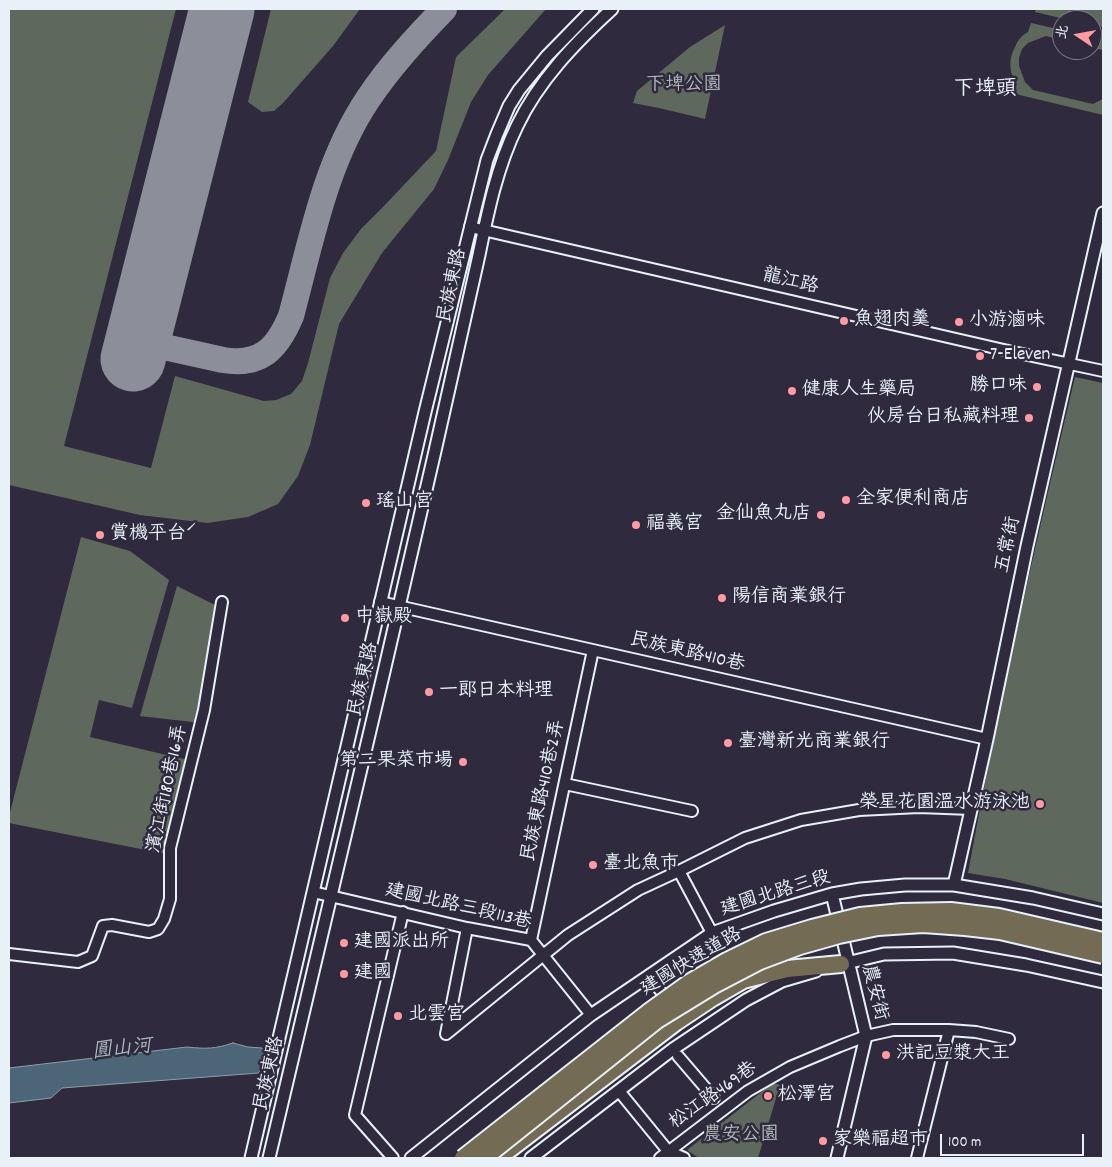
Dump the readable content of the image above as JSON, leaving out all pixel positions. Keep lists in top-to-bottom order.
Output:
{
  "streets": {
    "highway": ["建國快速道路"],
    "street": [
      "龍江路",
      "民族東路",
      "五常街",
      "民族東路410巷",
      "濱江街180巷16弄",
      "民族東路410巷2弄",
      "建國北路三段",
      "建國北路三段113巷",
      "農安街",
      "松江路469巷"
    ]
  },
  "crossings": [
    ["龍江路", "民族東路"],
    ["龍江路", "五常街"],
    ["民族東路", "民族東路410巷"],
    ["民族東路", "建國北路三段113巷"],
    ["五常街", "民族東路410巷"],
    ["五常街", "建國北路三段"],
    ["民族東路410巷", "民族東路410巷2弄"],
    ["民族東路410巷2弄", "建國北路三段113巷"],
    ["建國北路三段", "建國北路三段113巷"],
    ["建國北路三段", "農安街"],
    ["農安街", "松江路469巷"]
  ],
  "districts": ["下埤頭"],
  "water": ["圓山河"],
  "parks": ["下埤公園", "農安公園"],
  "places": [
    "魚翅肉羹",
    "小游滷味",
    "7-Eleven",
    "勝口味",
    "健康人生藥局",
    "伙房台日私藏料理",
    "全家便利商店",
    "瑤山宮",
    "金仙魚丸店",
    "福義宮",
    "賞機平台ˊ",
    "陽信商業銀行",
    "中嶽殿",
    "一郎日本料理",
    "臺灣新光商業銀行",
    "第二果菜市場",
    "榮星花園溫水游泳池",
    "臺北魚市",
    "建國派出所",
    "建國",
    "北雲宮",
    "洪記豆漿大王",
    "松澤宮",
    "家樂福超市"
  ],
  "scale_bar": "100 m",
  "north": "left"
}
